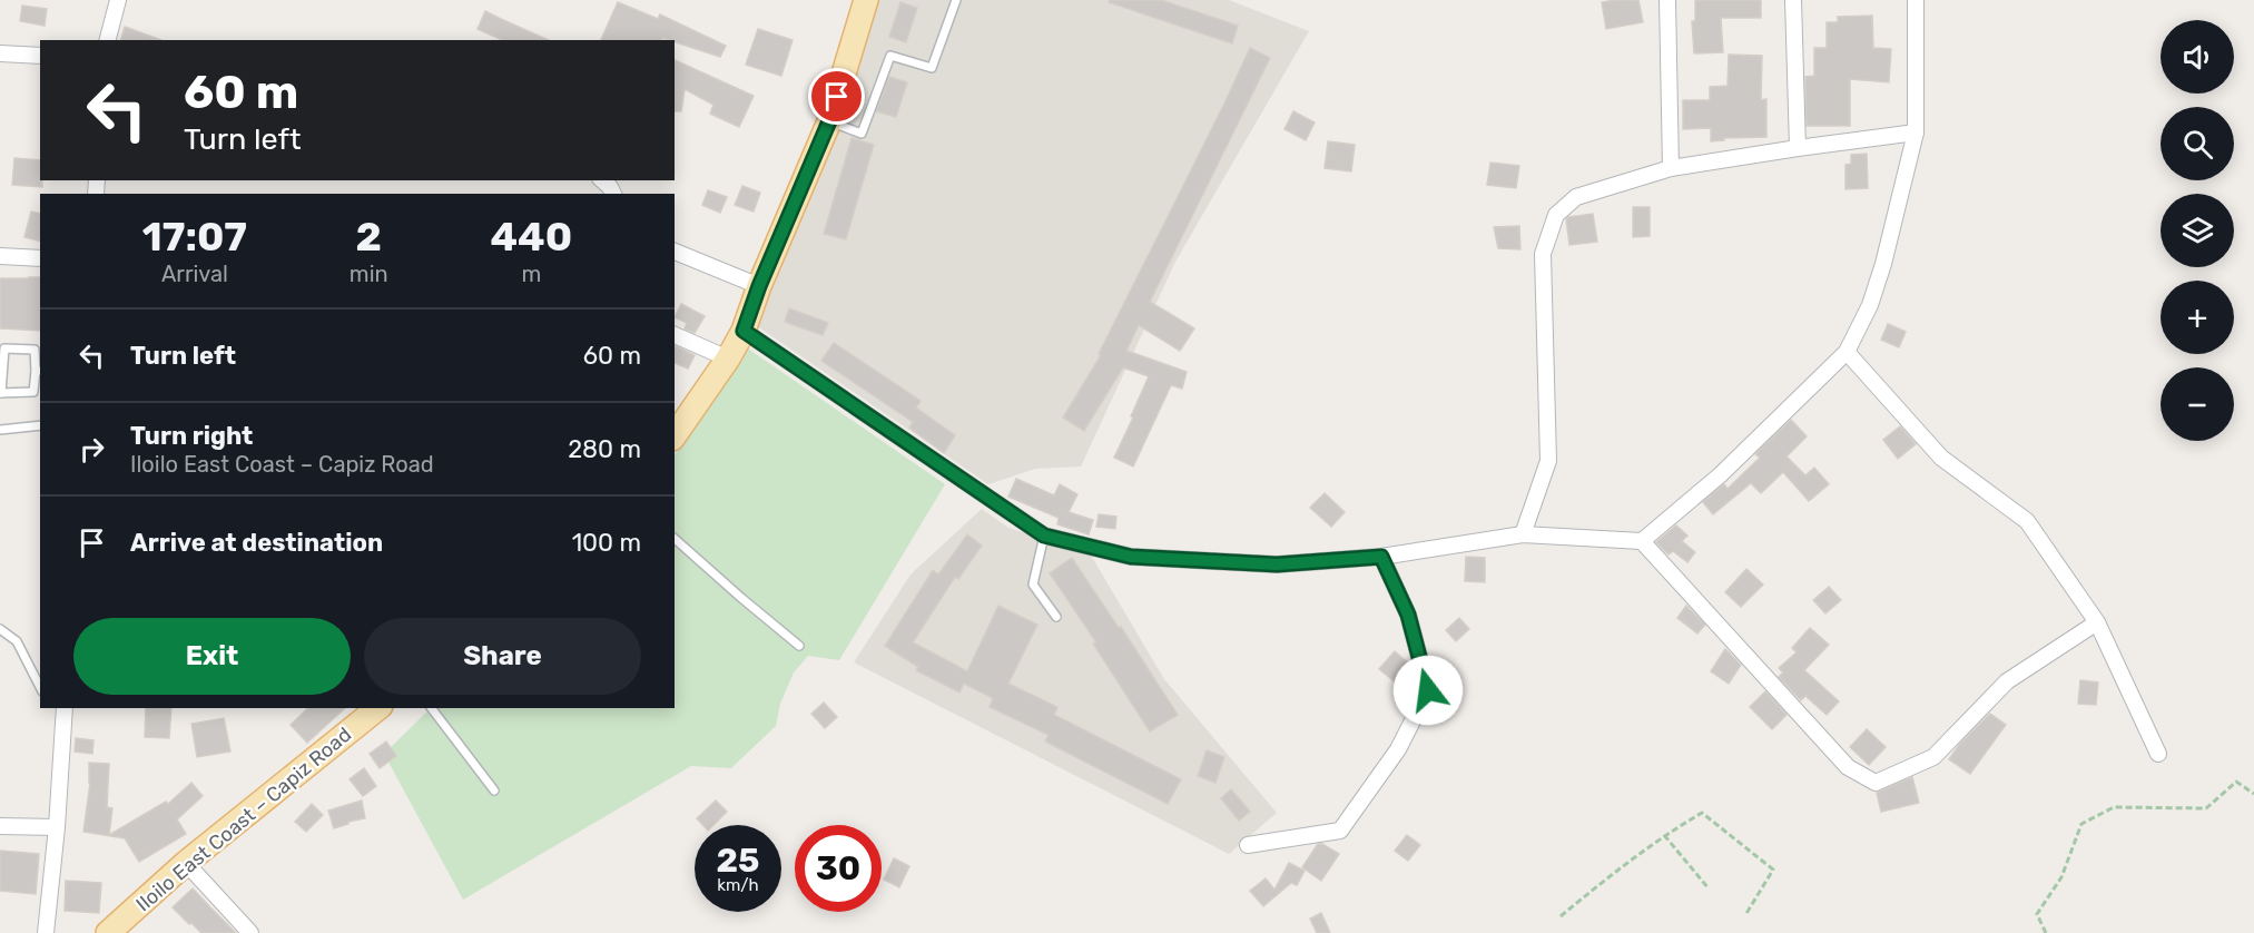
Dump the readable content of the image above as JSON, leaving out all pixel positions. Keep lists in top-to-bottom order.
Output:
{
  "streets": {
    "main road": ["Iloilo East Coast – Capiz Road"]
  },
  "page": {
    "map_buttons": ["+", "−"],
    "turn": ["60 m", "Turn left"],
    "eta": [
      "17:07",
      "Arrival",
      "2",
      "min",
      "440",
      "m"
    ],
    "list": [
      {
        "name": "Turn left",
        "value": "60 m"
      },
      {
        "name": "Turn right",
        "note": "Iloilo East Coast – Capiz Road",
        "value": "280 m"
      },
      {
        "name": "Arrive at destination",
        "value": "100 m"
      }
    ],
    "buttons": ["Exit", "Share"],
    "speed": "25 km/h",
    "limit": "30"
  }
}
